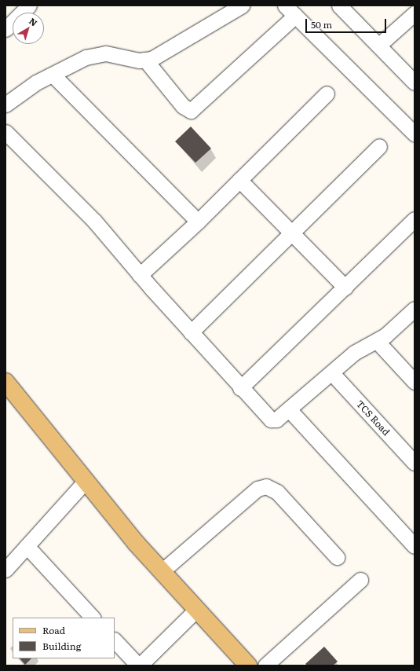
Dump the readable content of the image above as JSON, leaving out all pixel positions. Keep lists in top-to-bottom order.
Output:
{
  "streets": {
    "street": ["TCS Road"]
  },
  "legend": ["Road", "Building"],
  "scale_bar": "50 m",
  "north": "top right"
}
